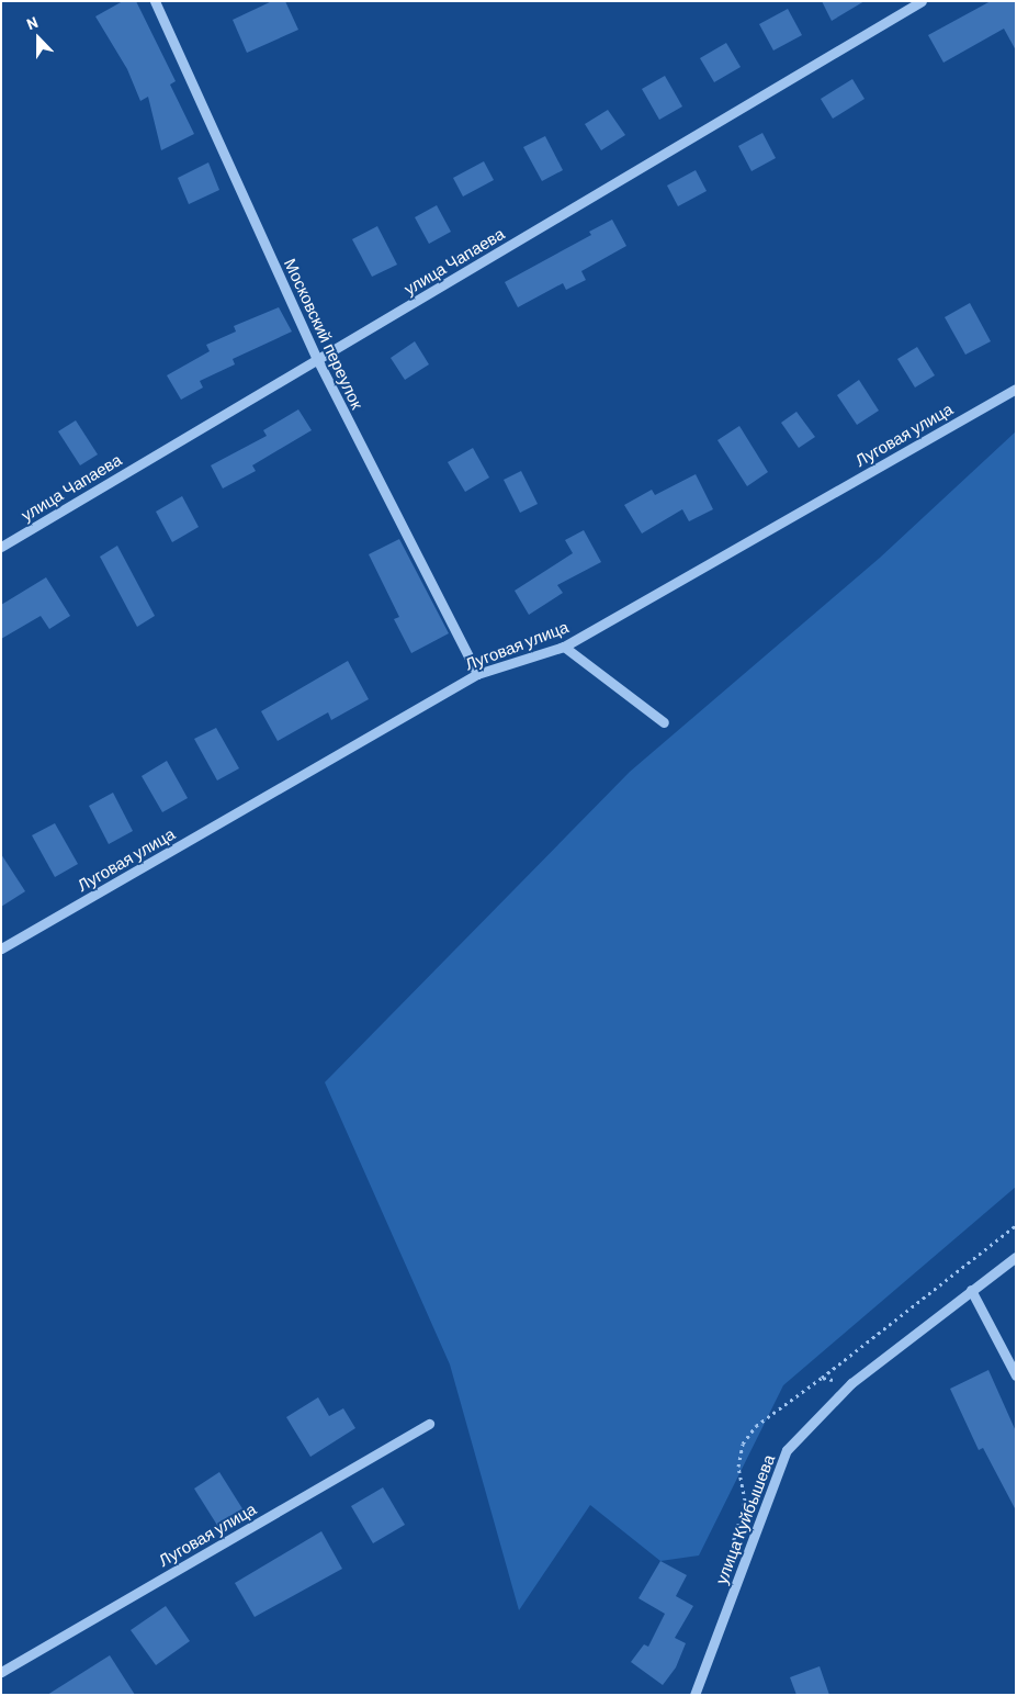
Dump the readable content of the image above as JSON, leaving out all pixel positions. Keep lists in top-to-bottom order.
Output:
{
  "streets": {
    "street": [
      "улица Чапаева",
      "Московский переулок",
      "Луговая улица",
      "улица Куйбышева"
    ]
  },
  "crossings": [
    ["улица Чапаева", "Московский переулок"],
    ["Московский переулок", "Луговая улица"]
  ],
  "north": "top"
}
